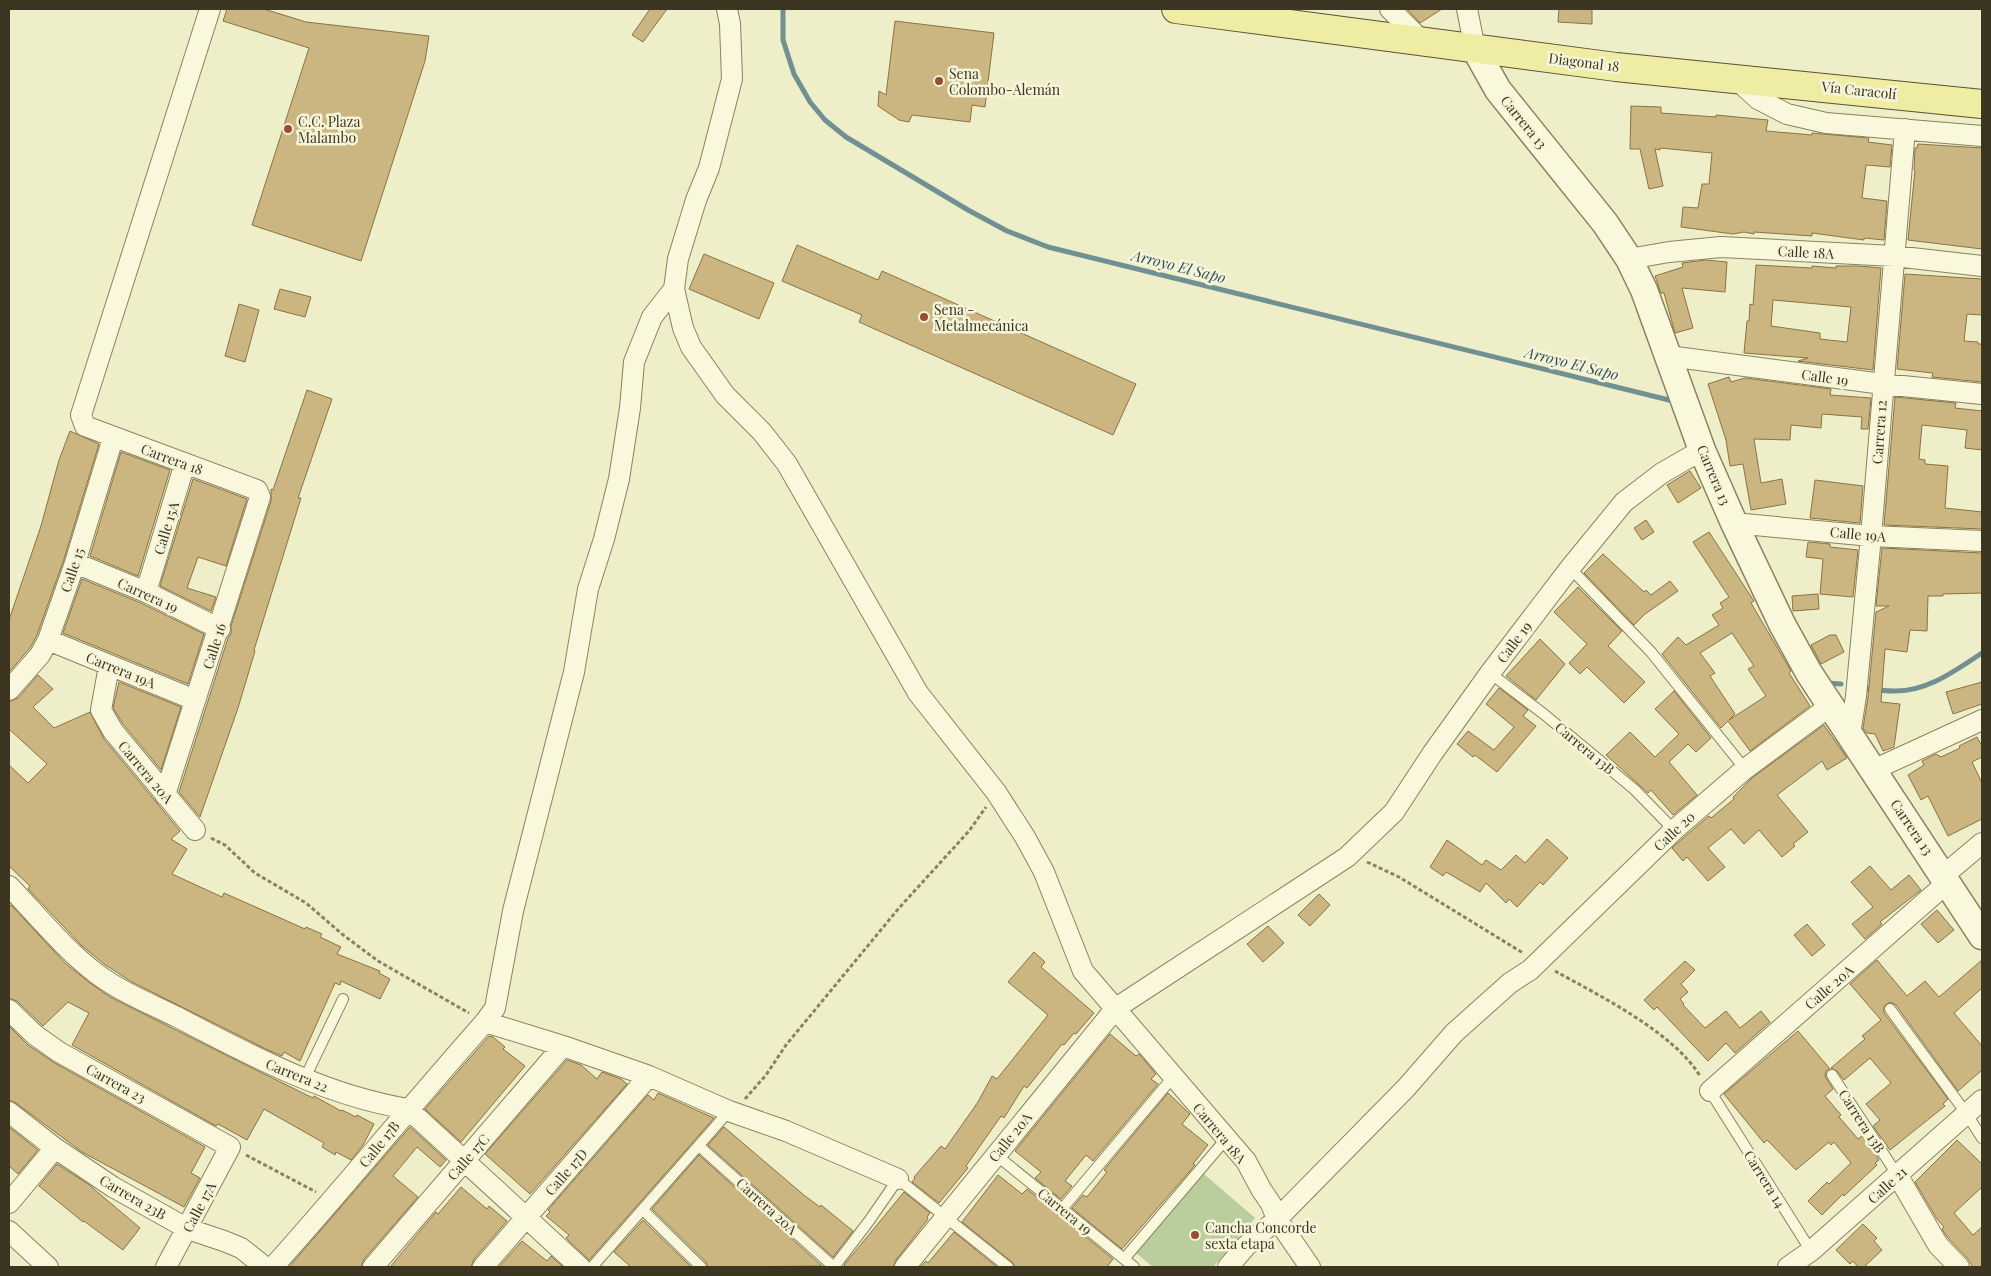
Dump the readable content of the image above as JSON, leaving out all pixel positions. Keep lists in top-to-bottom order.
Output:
{
  "streets": {
    "main road": ["Diagonal 18", "Vía Caracolí"],
    "street": [
      "Carrera 13",
      "Calle 18A",
      "Calle 19",
      "Carrera 12",
      "Carrera 18",
      "Calle 15A",
      "Calle 19A",
      "Calle 15",
      "Carrera 19",
      "Calle 16",
      "Carrera 19A",
      "Carrera 13B",
      "Carrera 20A",
      "Calle 20",
      "Calle 20A",
      "Carrera 22",
      "Carrera 23",
      "Carrera 18A",
      "Calle 17B",
      "Calle 17C",
      "Calle 17D",
      "Calle 21",
      "Carrera 23B",
      "Calle 17A"
    ],
    "lane": ["Carrera 14"]
  },
  "crossings": [
    ["Diagonal 18", "Vía Caracolí"],
    ["Diagonal 18", "Carrera 13"],
    ["Carrera 13", "Calle 18A"],
    ["Carrera 13", "Calle 19"],
    ["Carrera 13", "Carrera 12"],
    ["Carrera 13", "Calle 19A"],
    ["Carrera 13", "Calle 20"],
    ["Carrera 13", "Calle 20A"],
    ["Calle 18A", "Carrera 12"],
    ["Calle 19", "Carrera 12"],
    ["Calle 19", "Carrera 13B"],
    ["Calle 19", "Calle 20A"],
    ["Calle 19", "Carrera 18A"],
    ["Carrera 12", "Calle 19A"],
    ["Carrera 18", "Calle 15A"],
    ["Carrera 18", "Calle 15"],
    ["Carrera 18", "Calle 16"],
    ["Calle 15A", "Carrera 19"],
    ["Calle 15", "Carrera 19"],
    ["Calle 15", "Carrera 19A"],
    ["Carrera 19", "Calle 16"],
    ["Carrera 19", "Calle 20A"],
    ["Calle 16", "Carrera 19A"],
    ["Calle 16", "Carrera 20A"],
    ["Carrera 19A", "Carrera 20A"],
    ["Carrera 13B", "Calle 20"],
    ["Carrera 13B", "Calle 21"],
    ["Calle 20", "Carrera 18A"],
    ["Calle 20A", "Carrera 18A"],
    ["Calle 20A", "Carrera 14"],
    ["Carrera 22", "Calle 17B"],
    ["Carrera 23", "Calle 17A"],
    ["Carrera 18A", "Calle 17B"],
    ["Carrera 14", "Calle 21"],
    ["Carrera 23B", "Calle 17A"]
  ],
  "water": ["Arroyo El Sapo"],
  "places": [
    "Sena Colombo-Alemán",
    "C.C. Plaza Malambo",
    "Sena - Metalmecánica",
    "Cancha Concorde sexta etapa"
  ]
}
